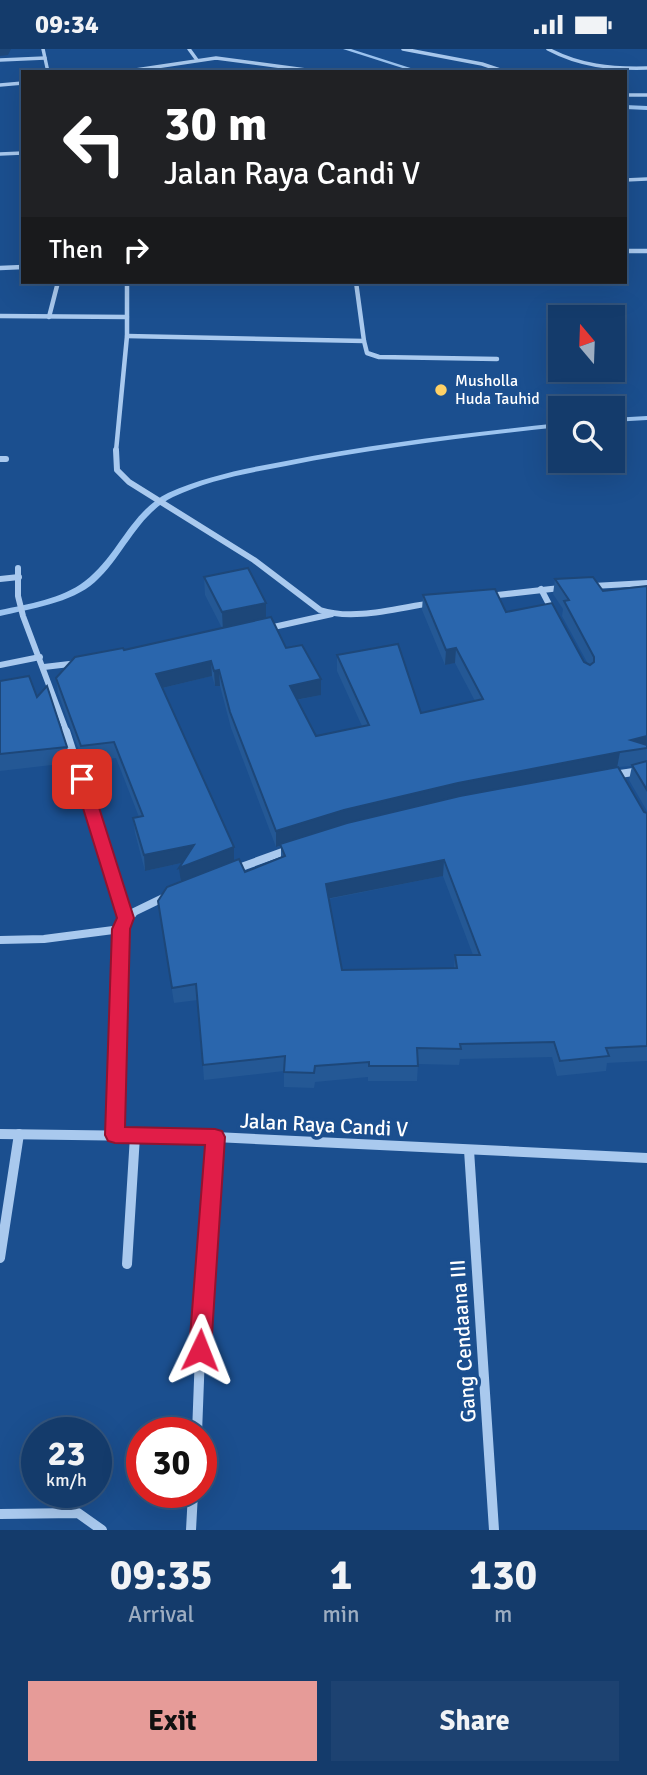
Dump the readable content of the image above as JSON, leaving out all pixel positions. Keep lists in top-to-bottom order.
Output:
{
  "streets": {
    "street": ["Jalan Raya Candi V", "Gang Cendaana III"]
  },
  "crossings": [
    ["Jalan Raya Candi V", "Gang Cendaana III"]
  ],
  "places": ["Musholla Huda Tauhid"],
  "north": "top",
  "page": {
    "status": "09:34",
    "turn": ["30 m", "Jalan Raya Candi V"],
    "then": "Then",
    "speed": "23 km/h",
    "limit": "30",
    "eta": [
      "09:35",
      "Arrival",
      "1",
      "min",
      "130",
      "m"
    ],
    "buttons": ["Exit", "Share"]
  }
}
